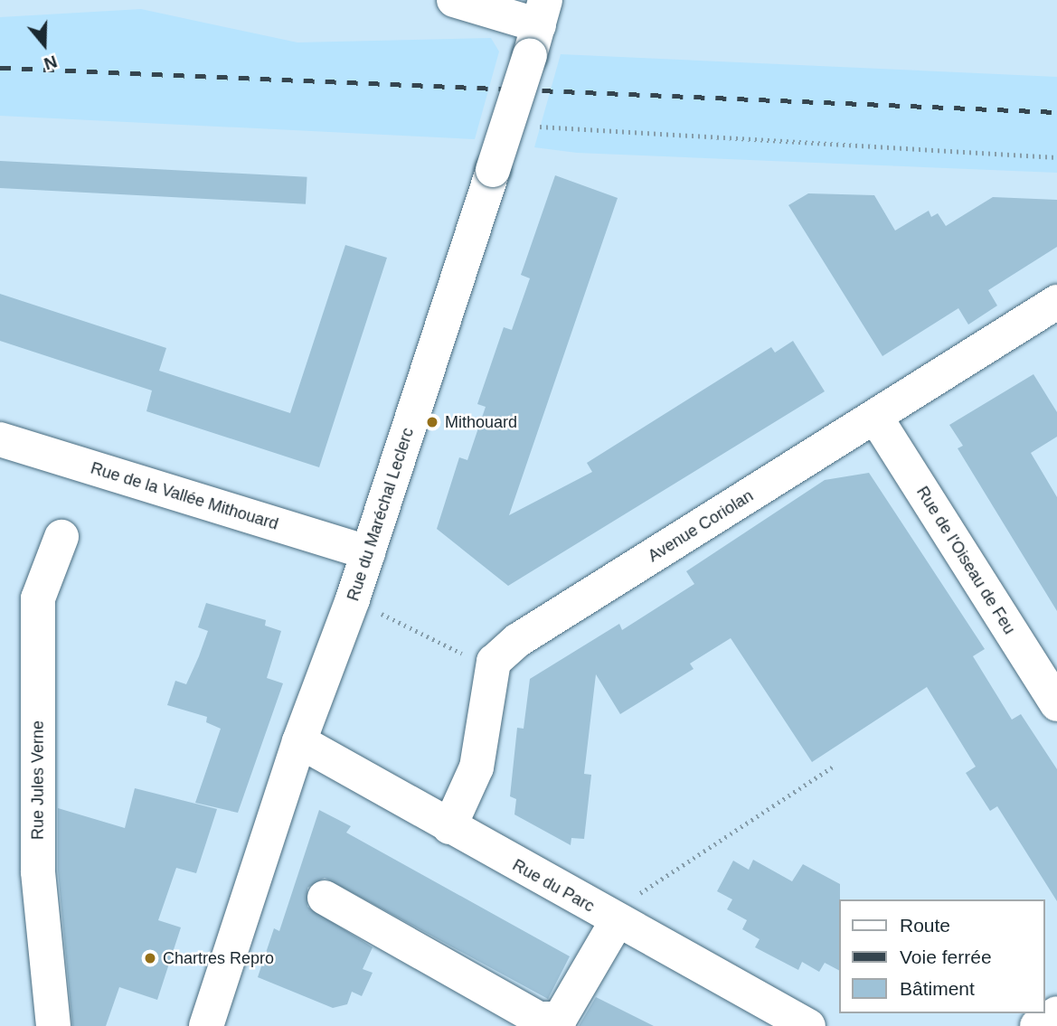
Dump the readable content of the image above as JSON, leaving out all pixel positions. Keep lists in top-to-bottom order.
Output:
{
  "streets": {
    "street": [
      "Rue de la Vallée Mithouard",
      "Rue du Maréchal Leclerc",
      "Avenue Coriolan",
      "Rue de l'Oiseau de Feu",
      "Rue Jules Verne",
      "Rue du Parc"
    ]
  },
  "crossings": [
    ["Rue de la Vallée Mithouard", "Rue du Maréchal Leclerc"],
    ["Rue du Maréchal Leclerc", "Rue du Parc"],
    ["Avenue Coriolan", "Rue de l'Oiseau de Feu"]
  ],
  "places": ["Mithouard", "Chartres Repro"],
  "legend": ["Route", "Voie ferrée", "Bâtiment"],
  "north": "bottom"
}
